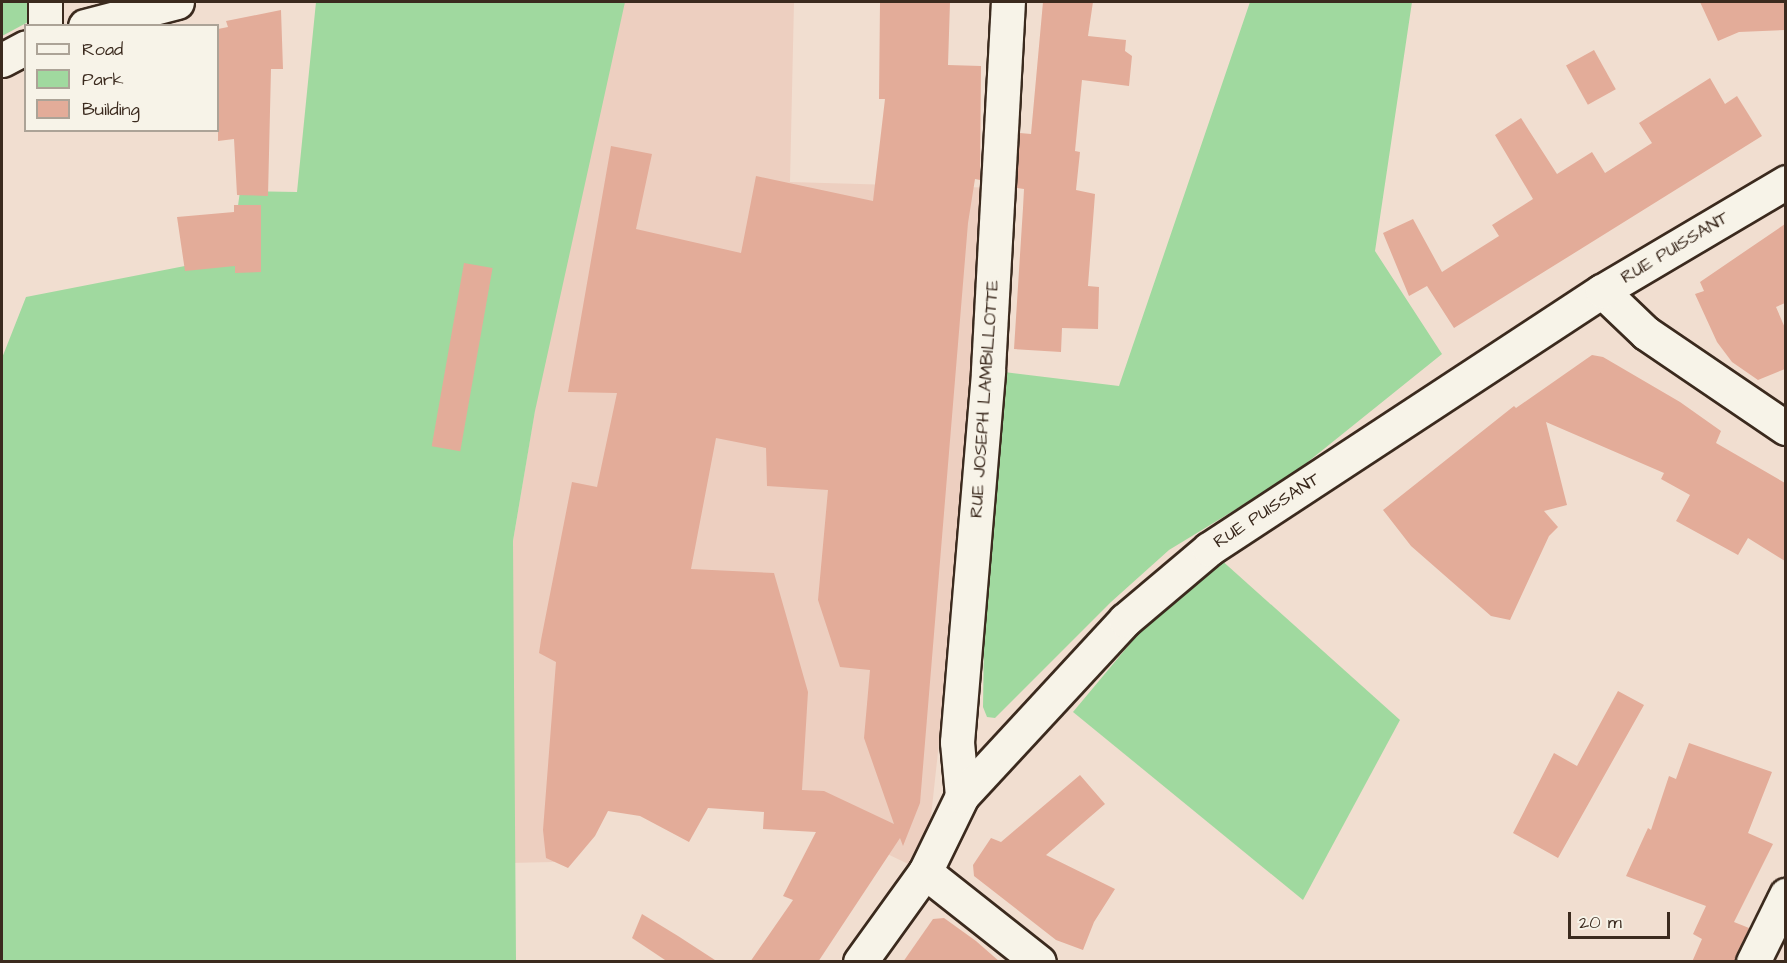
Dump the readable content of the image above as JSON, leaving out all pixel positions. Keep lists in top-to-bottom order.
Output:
{
  "streets": {
    "street": ["RUE PUISSANT", "RUE JOSEPH LAMBILLOTTE"]
  },
  "crossings": [
    ["RUE PUISSANT", "RUE JOSEPH LAMBILLOTTE"]
  ],
  "legend": ["Road", "Park", "Building"],
  "scale_bar": "20 m"
}
